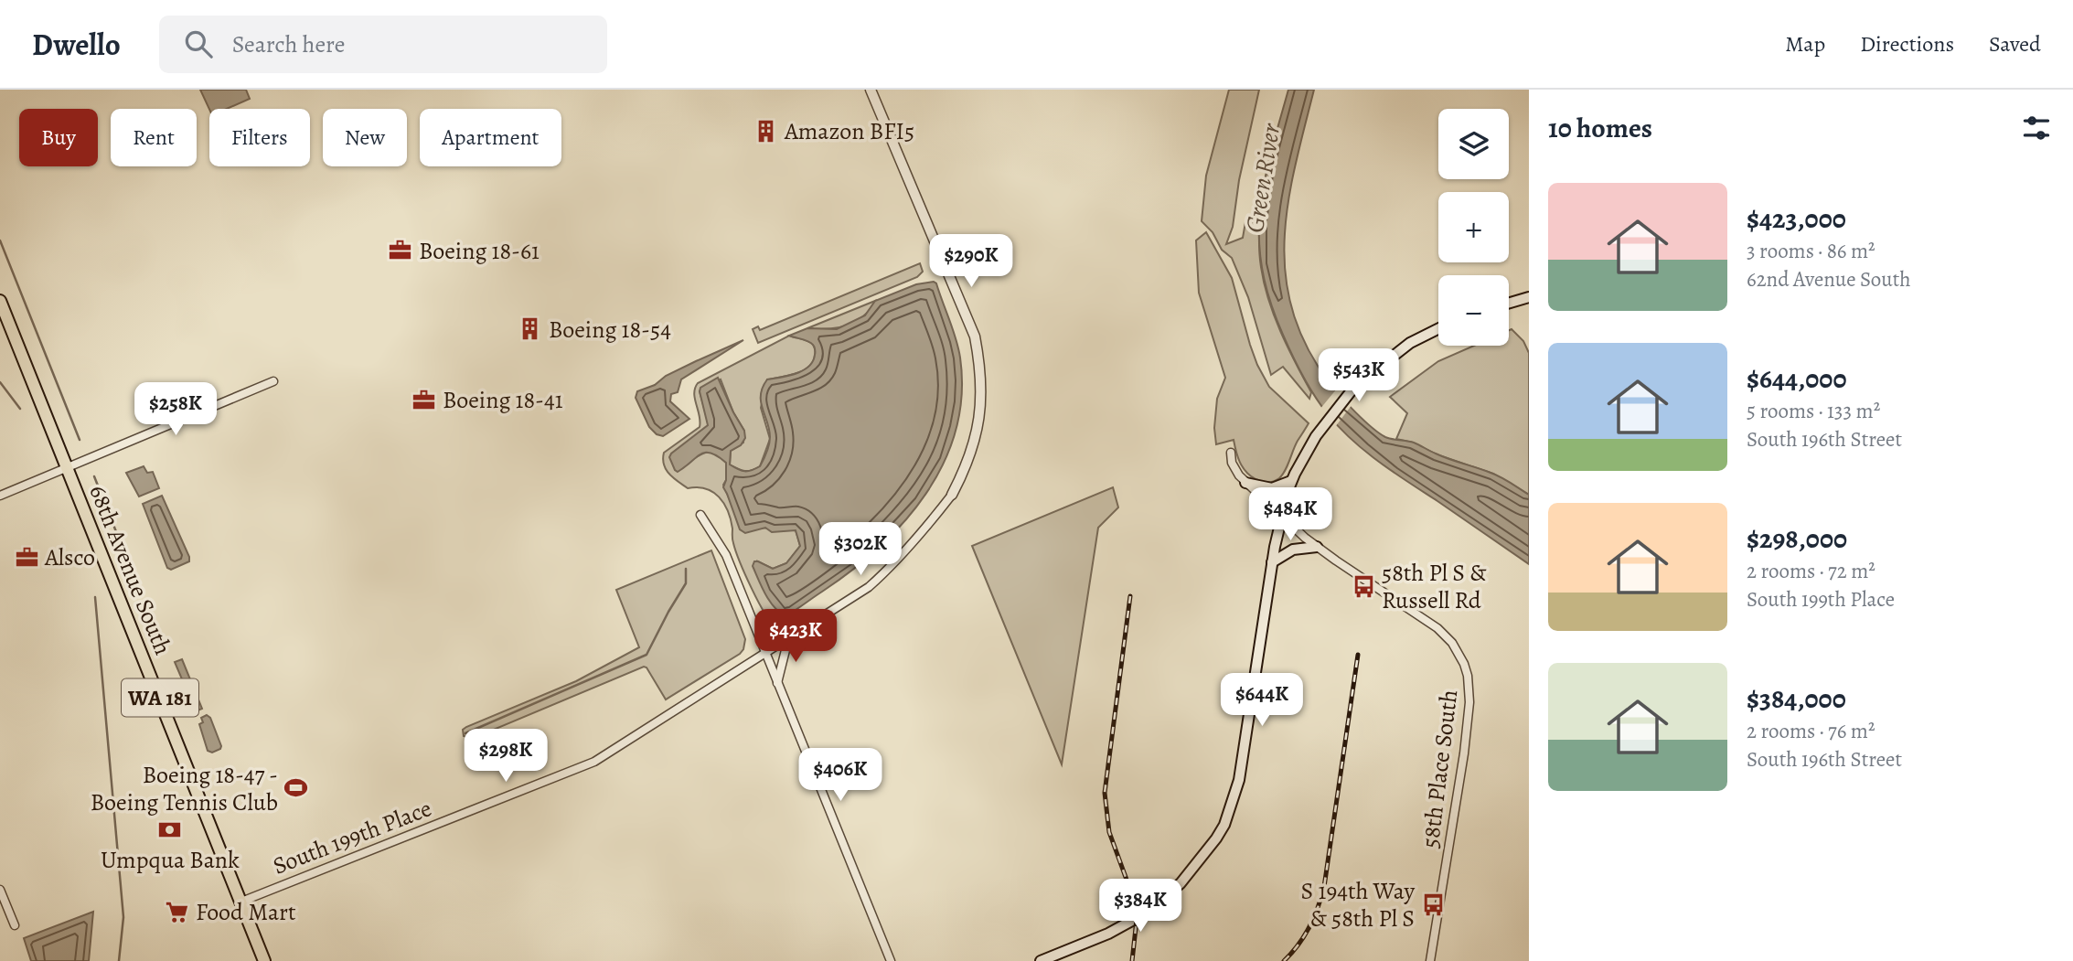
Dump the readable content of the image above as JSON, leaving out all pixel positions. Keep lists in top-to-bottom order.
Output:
{
  "streets": {
    "main road": ["68th Avenue South", "WA 181"],
    "street": ["58th Place South", "South 199th Place"]
  },
  "crossings": [
    ["68th Avenue South", "South 199th Place"]
  ],
  "water": ["Green River"],
  "places": {
    "building": ["Amazon BFI5", "Boeing 18-54"],
    "office": ["Boeing 18-61", "Boeing 18-41", "Alsco"],
    "bus stop": ["58th Pl S & Russell Rd", "S 194th Way & 58th Pl S"],
    "sports": ["Boeing 18-47 - Boeing Tennis Club"],
    "bank": ["Umpqua Bank"],
    "supermarket": ["Food Mart"]
  },
  "page": {
    "header": "Dwello",
    "search": "Search here",
    "nav": ["Map", "Directions", "Saved"],
    "heading": "10 homes",
    "map_buttons": ["+", "−"],
    "chip": [
      "Buy",
      "Rent",
      "Filters",
      "New",
      "Apartment"
    ],
    "list": [
      {
        "name": "$423,000",
        "note": "3 rooms · 86 m² · 62nd Avenue South"
      },
      {
        "name": "$644,000",
        "note": "5 rooms · 133 m² · South 196th Street"
      },
      {
        "name": "$298,000",
        "note": "2 rooms · 72 m² · South 199th Place"
      },
      {
        "name": "$384,000",
        "note": "2 rooms · 76 m² · South 196th Street"
      }
    ],
    "price": [
      "$290K",
      "$543K",
      "$258K",
      "$484K",
      "$302K",
      "$423K",
      "$644K",
      "$298K",
      "$406K",
      "$384K"
    ]
  }
}
